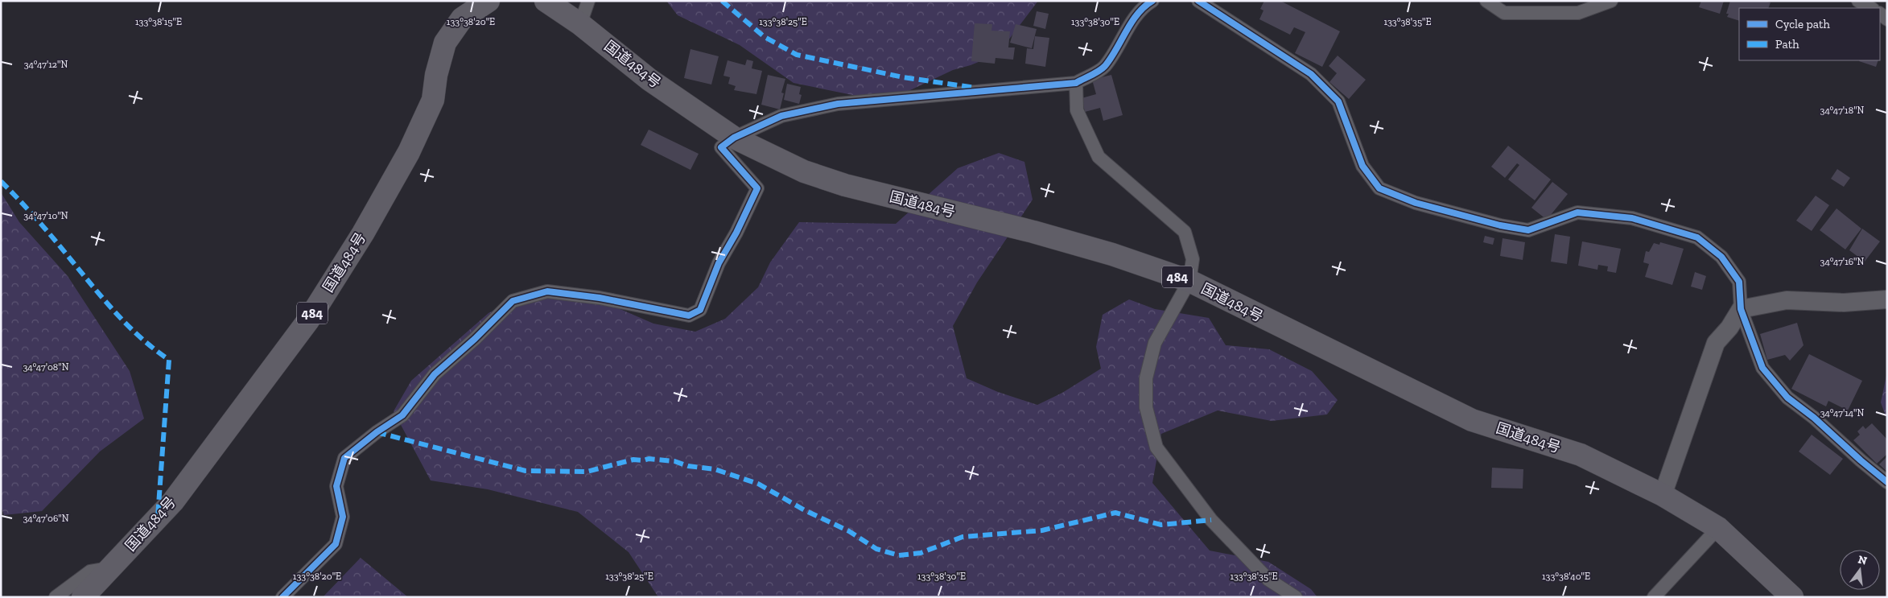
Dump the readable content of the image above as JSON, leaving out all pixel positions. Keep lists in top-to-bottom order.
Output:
{
  "streets": {
    "highway": ["国道484号", "484"]
  },
  "legend": ["Cycle path", "Path"],
  "north": "top",
  "coordinates": [
    "133°38'15\"E",
    "133°38'20\"E",
    "133°38'25\"E",
    "133°38'30\"E",
    "133°38'35\"E",
    "34°47'12\"N",
    "34°47'18\"N",
    "34°47'10\"N",
    "34°47'16\"N",
    "34°47'08\"N",
    "34°47'14\"N",
    "34°47'06\"N",
    "133°38'40\"E"
  ]
}
